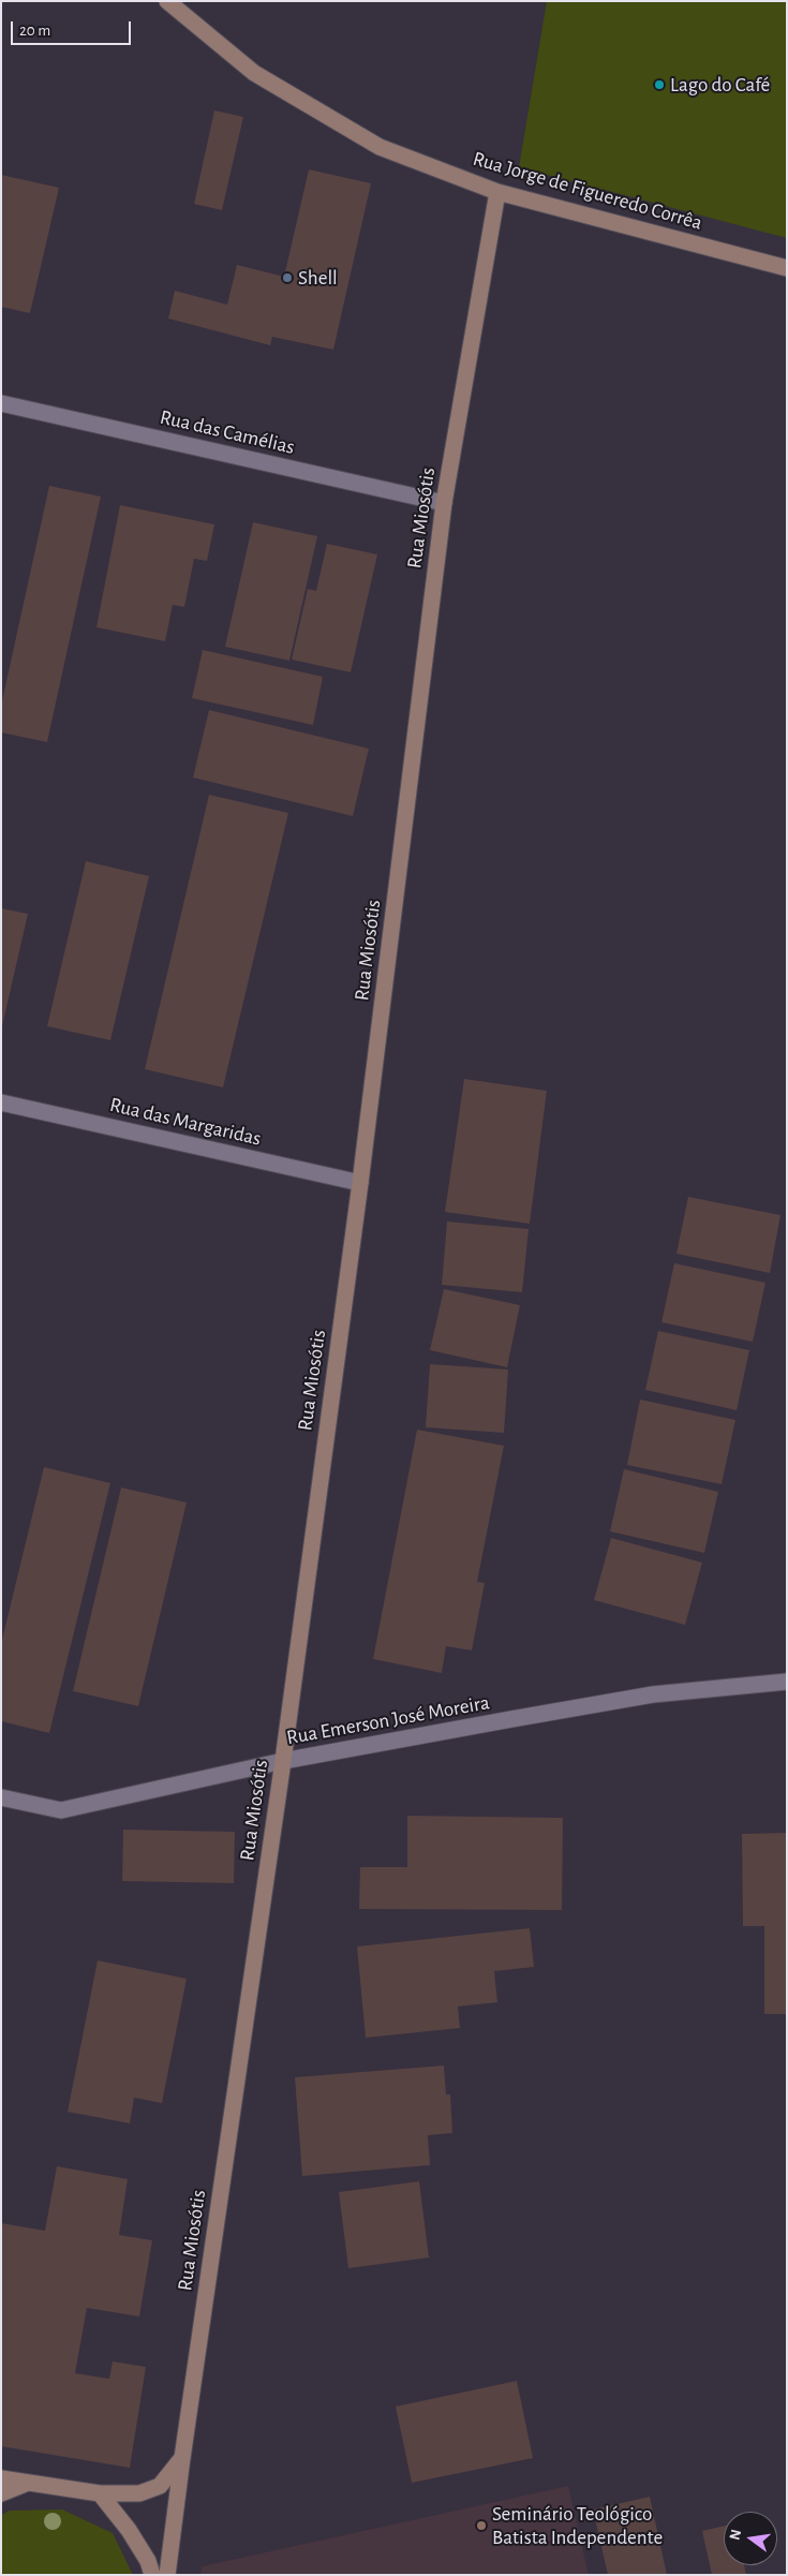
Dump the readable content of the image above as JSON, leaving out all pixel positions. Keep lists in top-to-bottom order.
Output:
{
  "streets": {
    "street": [
      "Rua Jorge de Figueredo Corrêa",
      "Rua das Camélias",
      "Rua Miosótis",
      "Rua das Margaridas",
      "Rua Emerson José Moreira"
    ]
  },
  "crossings": [
    ["Rua Jorge de Figueredo Corrêa", "Rua Miosótis"],
    ["Rua das Camélias", "Rua Miosótis"],
    ["Rua Miosótis", "Rua das Margaridas"],
    ["Rua Miosótis", "Rua Emerson José Moreira"]
  ],
  "places": ["Lago do Café", "Shell", "Seminário Teológico Batista Independente"],
  "scale_bar": "20 m",
  "north": "left"
}
